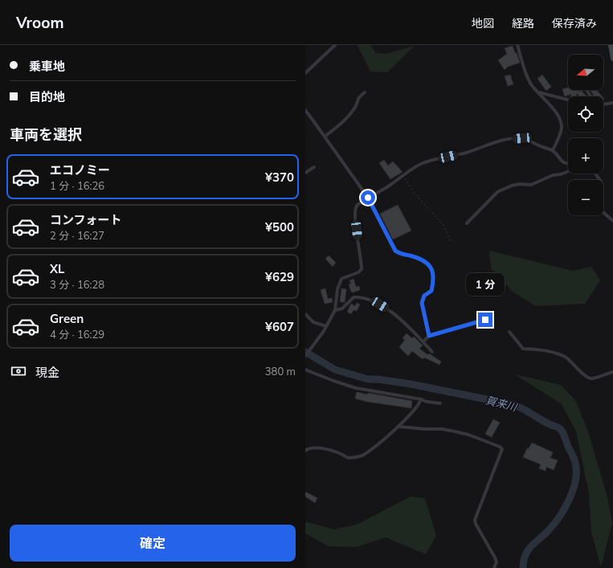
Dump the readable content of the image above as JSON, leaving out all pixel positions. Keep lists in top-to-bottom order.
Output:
{
  "water": ["賀来川"],
  "north": "left",
  "page": {
    "header": "Vroom",
    "nav": ["地図", "経路", "保存済み"],
    "banner": ["乗車地", "目的地"],
    "map_buttons": ["+", "−"],
    "heading": "車両を選択",
    "list": [
      {
        "name": "エコノミー",
        "note": "1 分 · 16:26",
        "value": "¥370"
      },
      {
        "name": "コンフォート",
        "note": "2 分 · 16:27",
        "value": "¥500"
      },
      {
        "name": "XL",
        "note": "3 分 · 16:28",
        "value": "¥629"
      },
      {
        "name": "Green",
        "note": "4 分 · 16:29",
        "value": "¥607"
      }
    ],
    "bubble": "1 分",
    "pay": ["現金", "380 m"],
    "buttons": "確定"
  }
}
